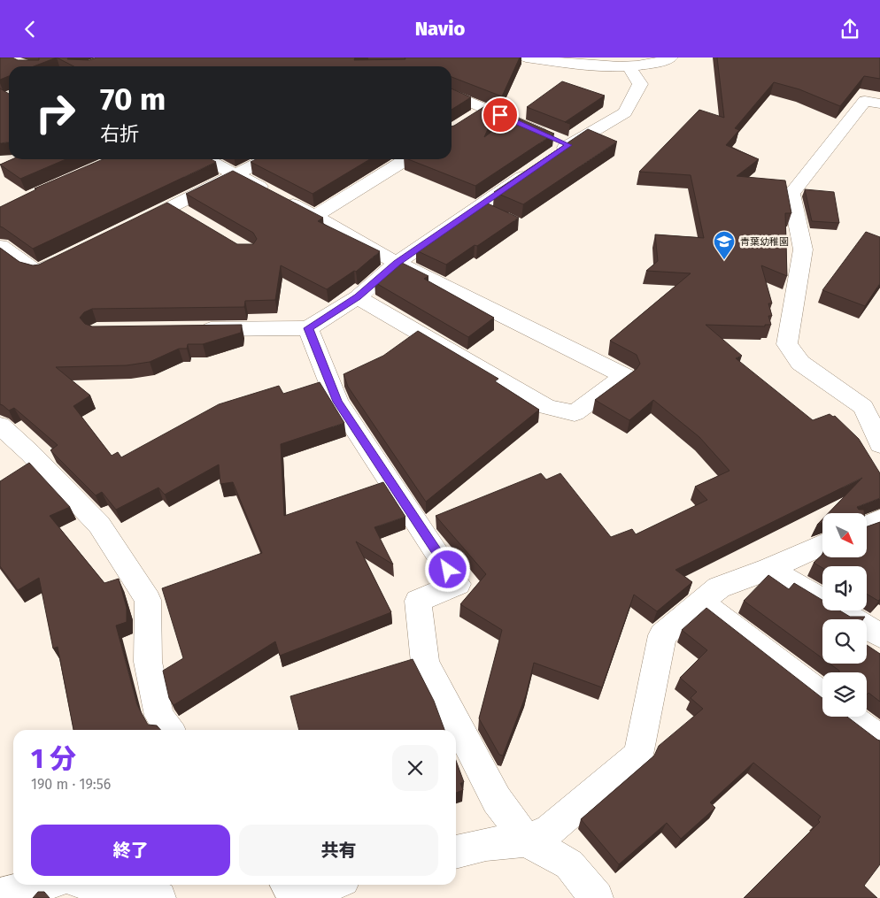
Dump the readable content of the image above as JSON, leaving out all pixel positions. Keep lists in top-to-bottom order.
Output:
{
  "places": {
    "school or university": ["青葉幼稚園"]
  },
  "north": "bottom right",
  "page": {
    "header": "Navio",
    "turn": ["70 m", "右折"],
    "heading": ["1 分", "190 m · 19:56"],
    "buttons": ["終了", "共有"]
  }
}
